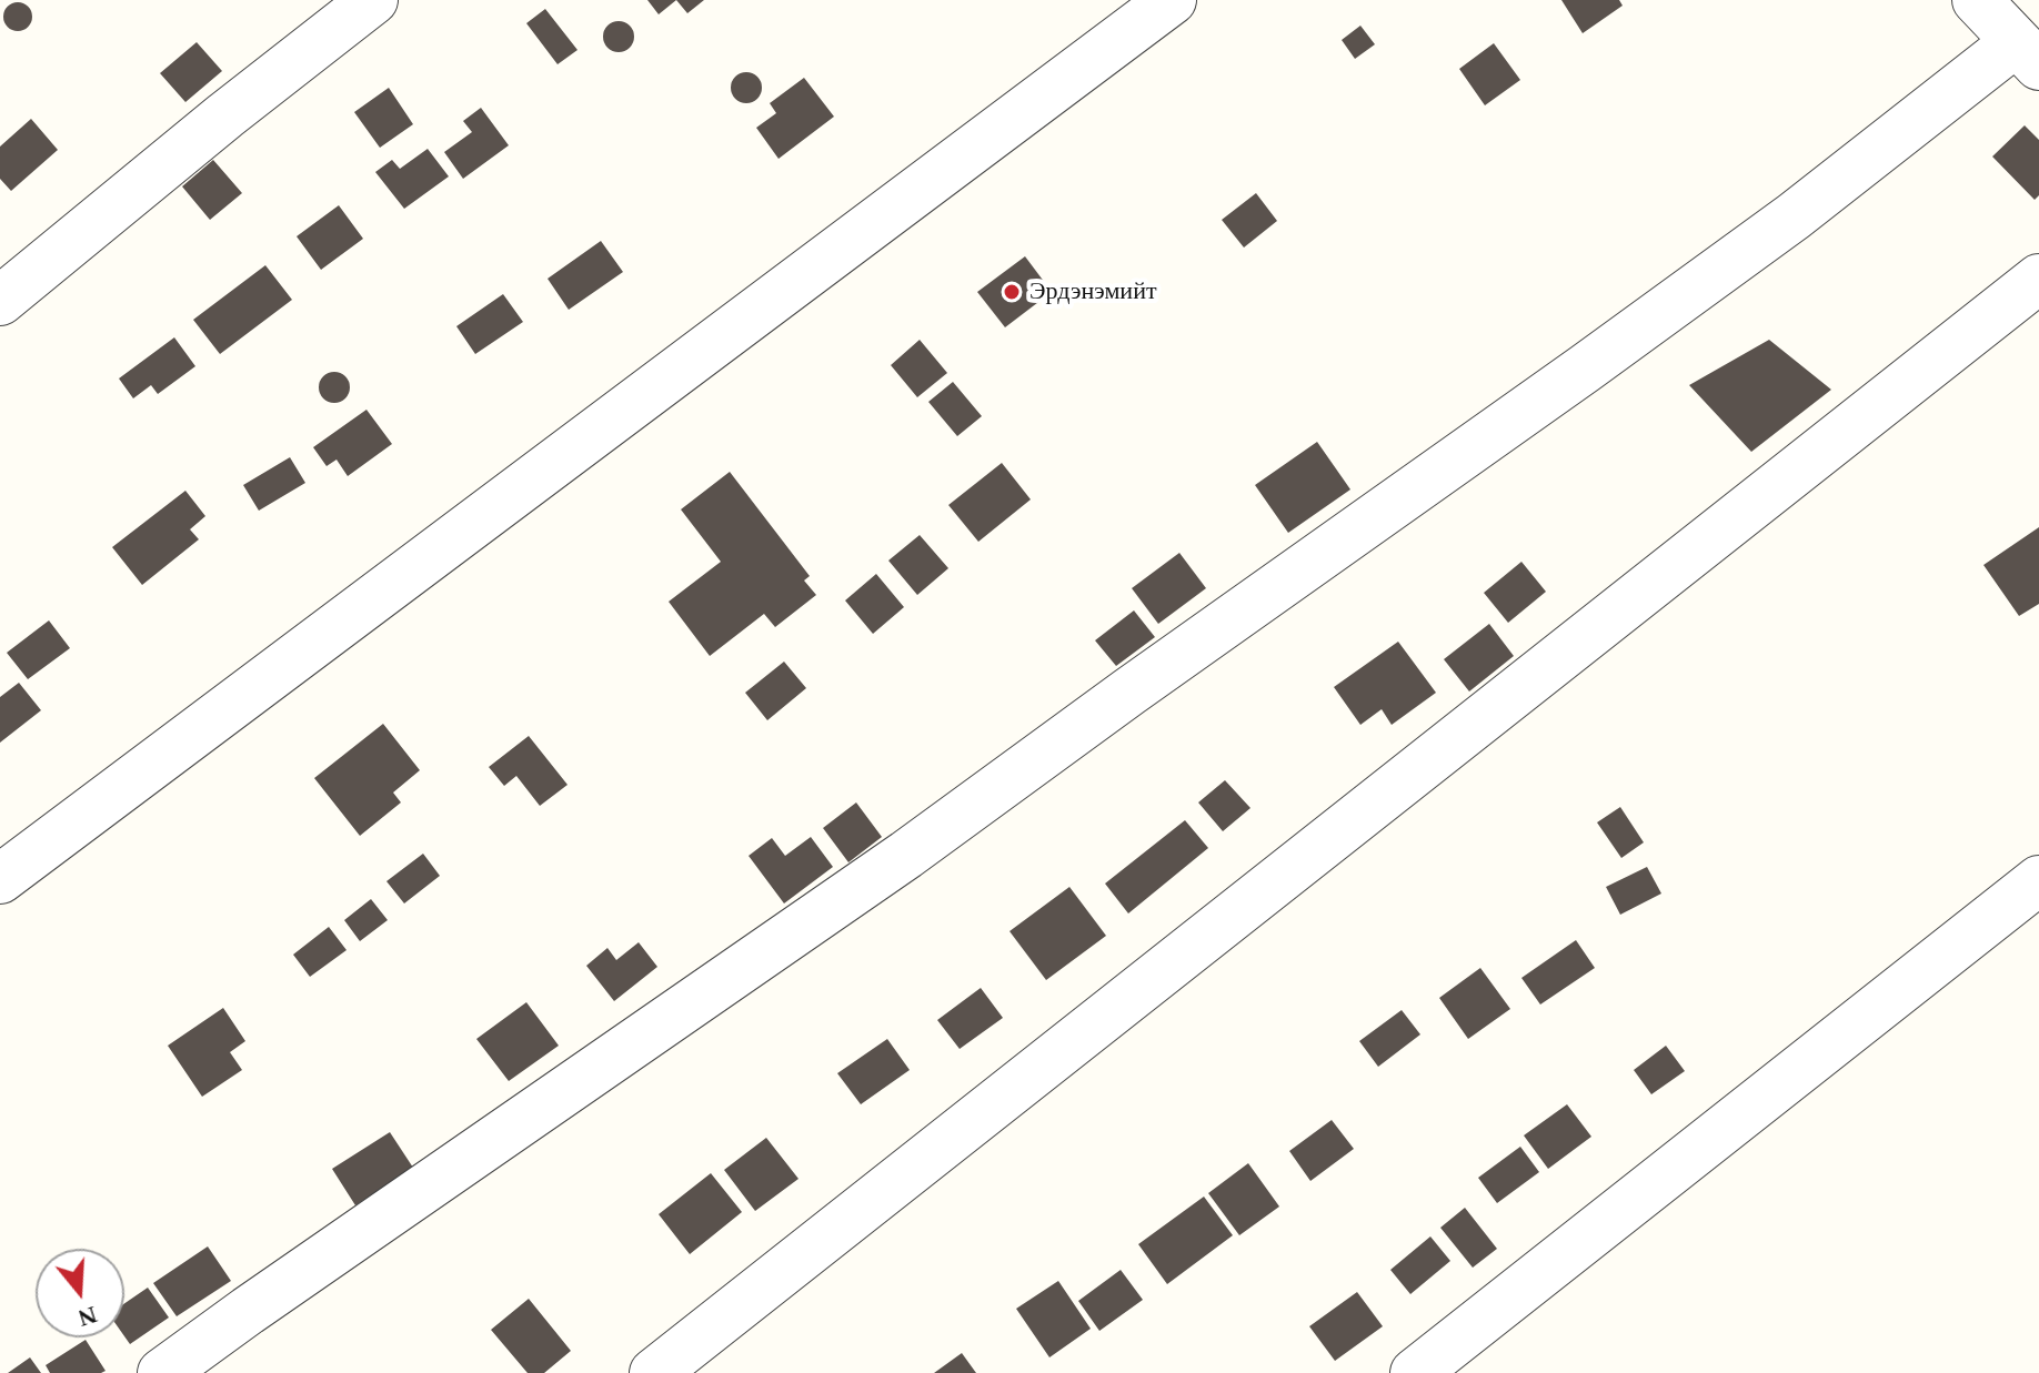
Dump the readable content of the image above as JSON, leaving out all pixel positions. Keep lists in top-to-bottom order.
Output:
{
  "places": ["Эрдэнэмийт"],
  "north": "bottom"
}
